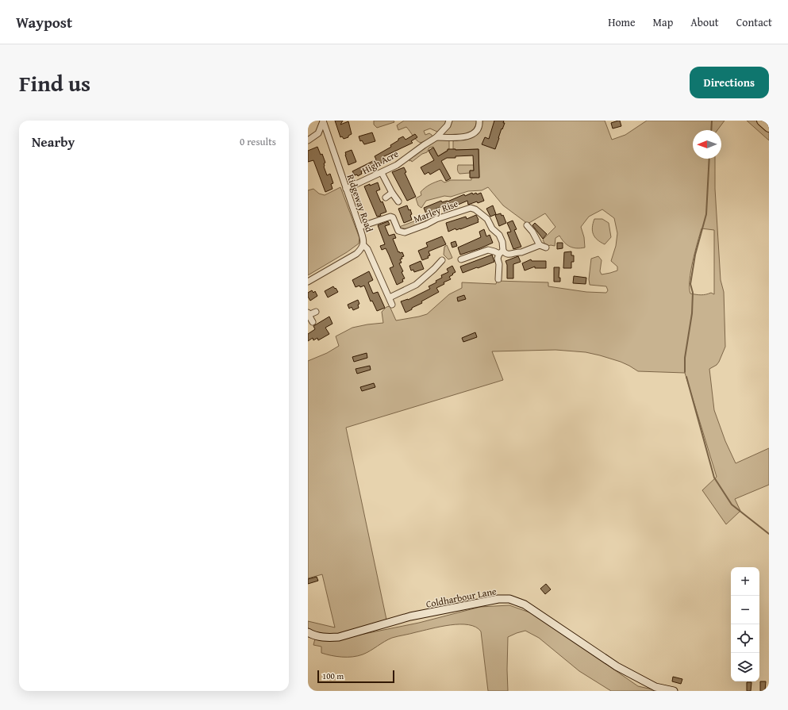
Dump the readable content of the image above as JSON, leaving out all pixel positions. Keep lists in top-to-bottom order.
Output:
{
  "streets": {
    "street": [
      "High Acre",
      "Ridgeway Road",
      "Marley Rise",
      "Coldharbour Lane"
    ]
  },
  "crossings": [
    ["High Acre", "Ridgeway Road"],
    ["Ridgeway Road", "Marley Rise"]
  ],
  "scale_bar": "100 m",
  "north": "left",
  "page": {
    "header": "Waypost",
    "nav": [
      "Home",
      "Map",
      "About",
      "Contact"
    ],
    "title": "Find us",
    "buttons": "Directions",
    "heading": ["Nearby", "0 results"],
    "map_buttons": ["+", "−"],
    "scale": "100 m"
  }
}
